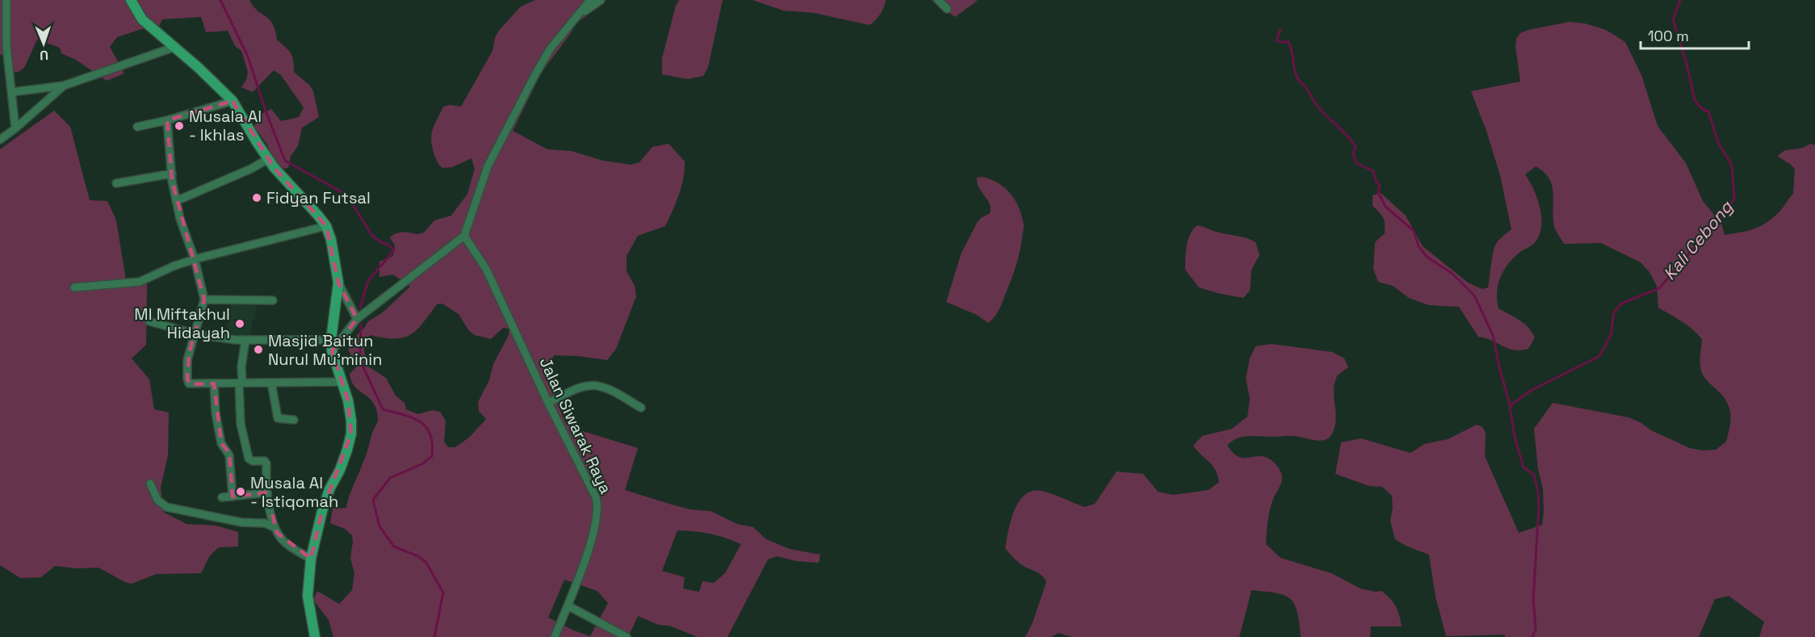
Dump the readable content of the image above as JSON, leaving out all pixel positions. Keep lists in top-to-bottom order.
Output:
{
  "streets": {
    "street": ["Jalan Siwarak Raya"]
  },
  "water": ["Kali Cebong"],
  "places": [
    "Musala Al - Ikhlas",
    "Fidyan Futsal",
    "MI Miftakhul Hidayah",
    "Masjid Baitun Nurul Mu'minin",
    "Musala Al - Istiqomah"
  ],
  "scale_bar": "100 m",
  "north": "bottom"
}
